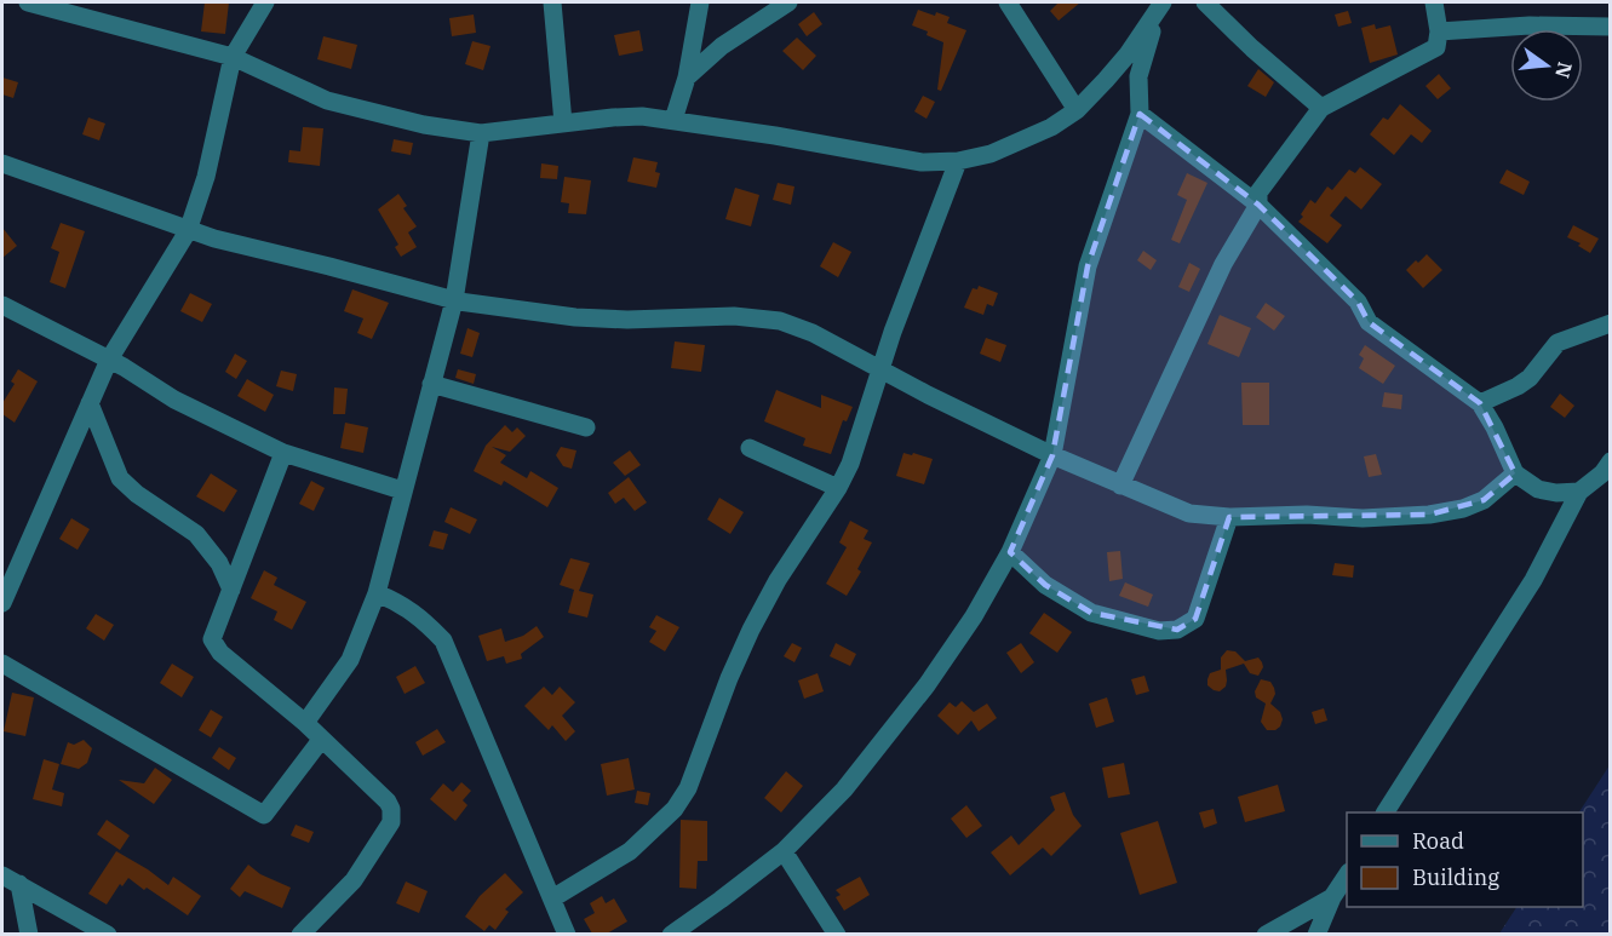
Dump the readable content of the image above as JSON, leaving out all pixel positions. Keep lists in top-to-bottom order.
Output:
{
  "legend": ["Road", "Building"],
  "north": "right"
}
